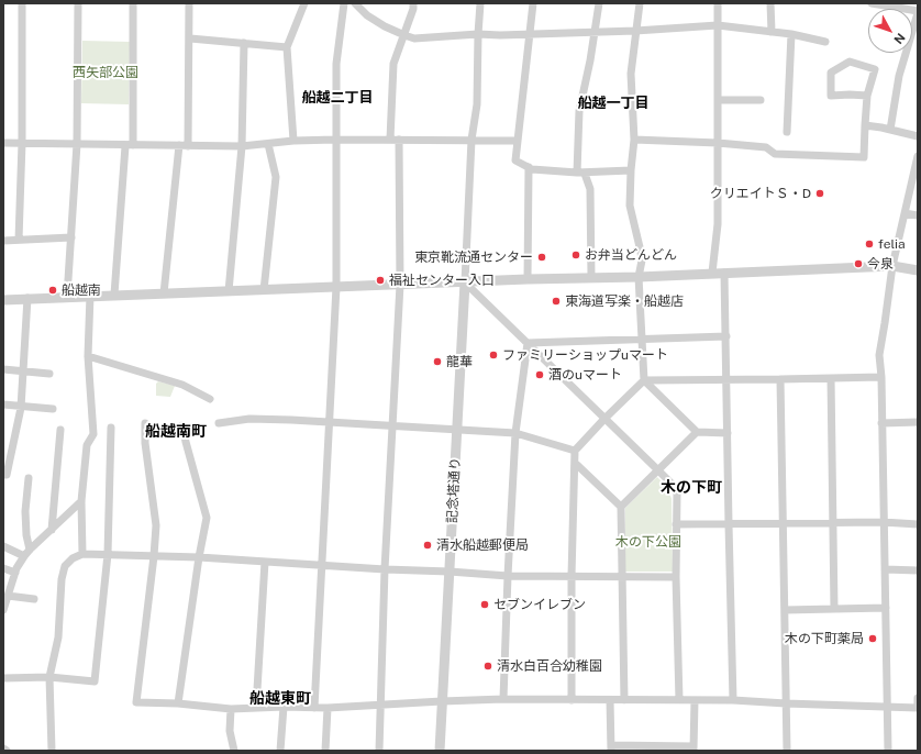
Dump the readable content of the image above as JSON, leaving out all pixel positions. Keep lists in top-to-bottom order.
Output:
{
  "streets": {
    "street": ["記念塔通り"]
  },
  "districts": [
    "船越二丁目",
    "船越一丁目",
    "船越南町",
    "木の下町",
    "船越東町"
  ],
  "parks": ["西矢部公園", "木の下公園"],
  "places": [
    "クリエイトＳ・D",
    "felia",
    "お弁当どんどん",
    "東京靴流通センター",
    "今泉",
    "福祉センター入口",
    "船越南",
    "東海道写楽・船越店",
    "ファミリーショップuマート",
    "龍華",
    "酒のuマート",
    "清水船越郵便局",
    "セブンイレブン",
    "木の下町薬局",
    "清水白百合幼稚園"
  ],
  "north": "bottom right"
}
